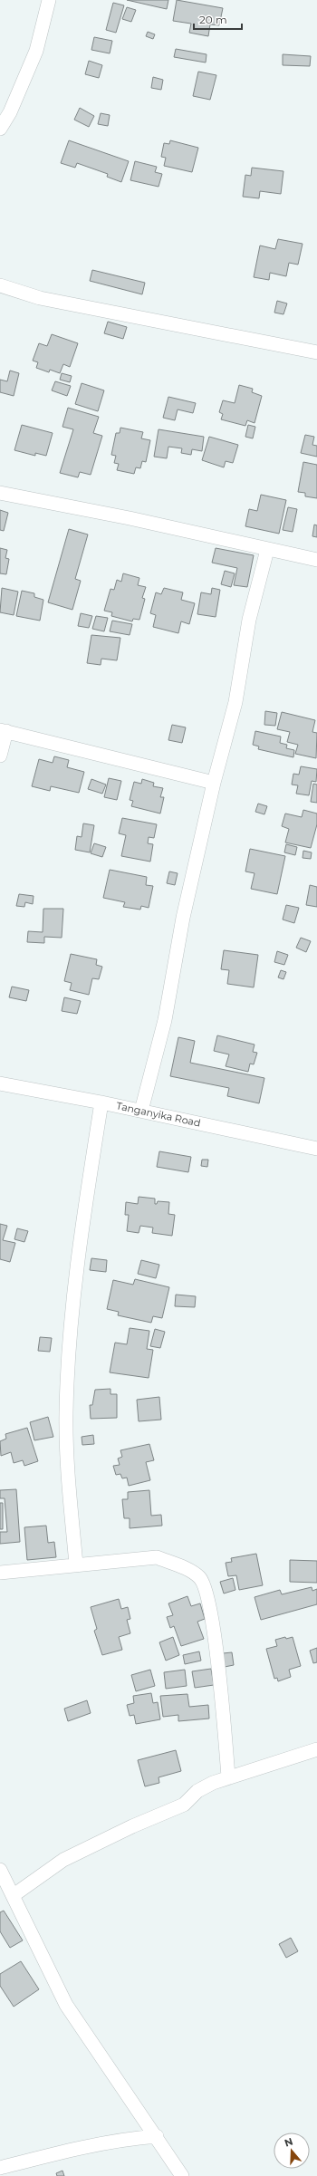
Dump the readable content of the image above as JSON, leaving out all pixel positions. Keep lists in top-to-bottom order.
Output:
{
  "streets": {
    "street": ["Tanganyika Road"]
  },
  "scale_bar": "20 m",
  "north": "top"
}
